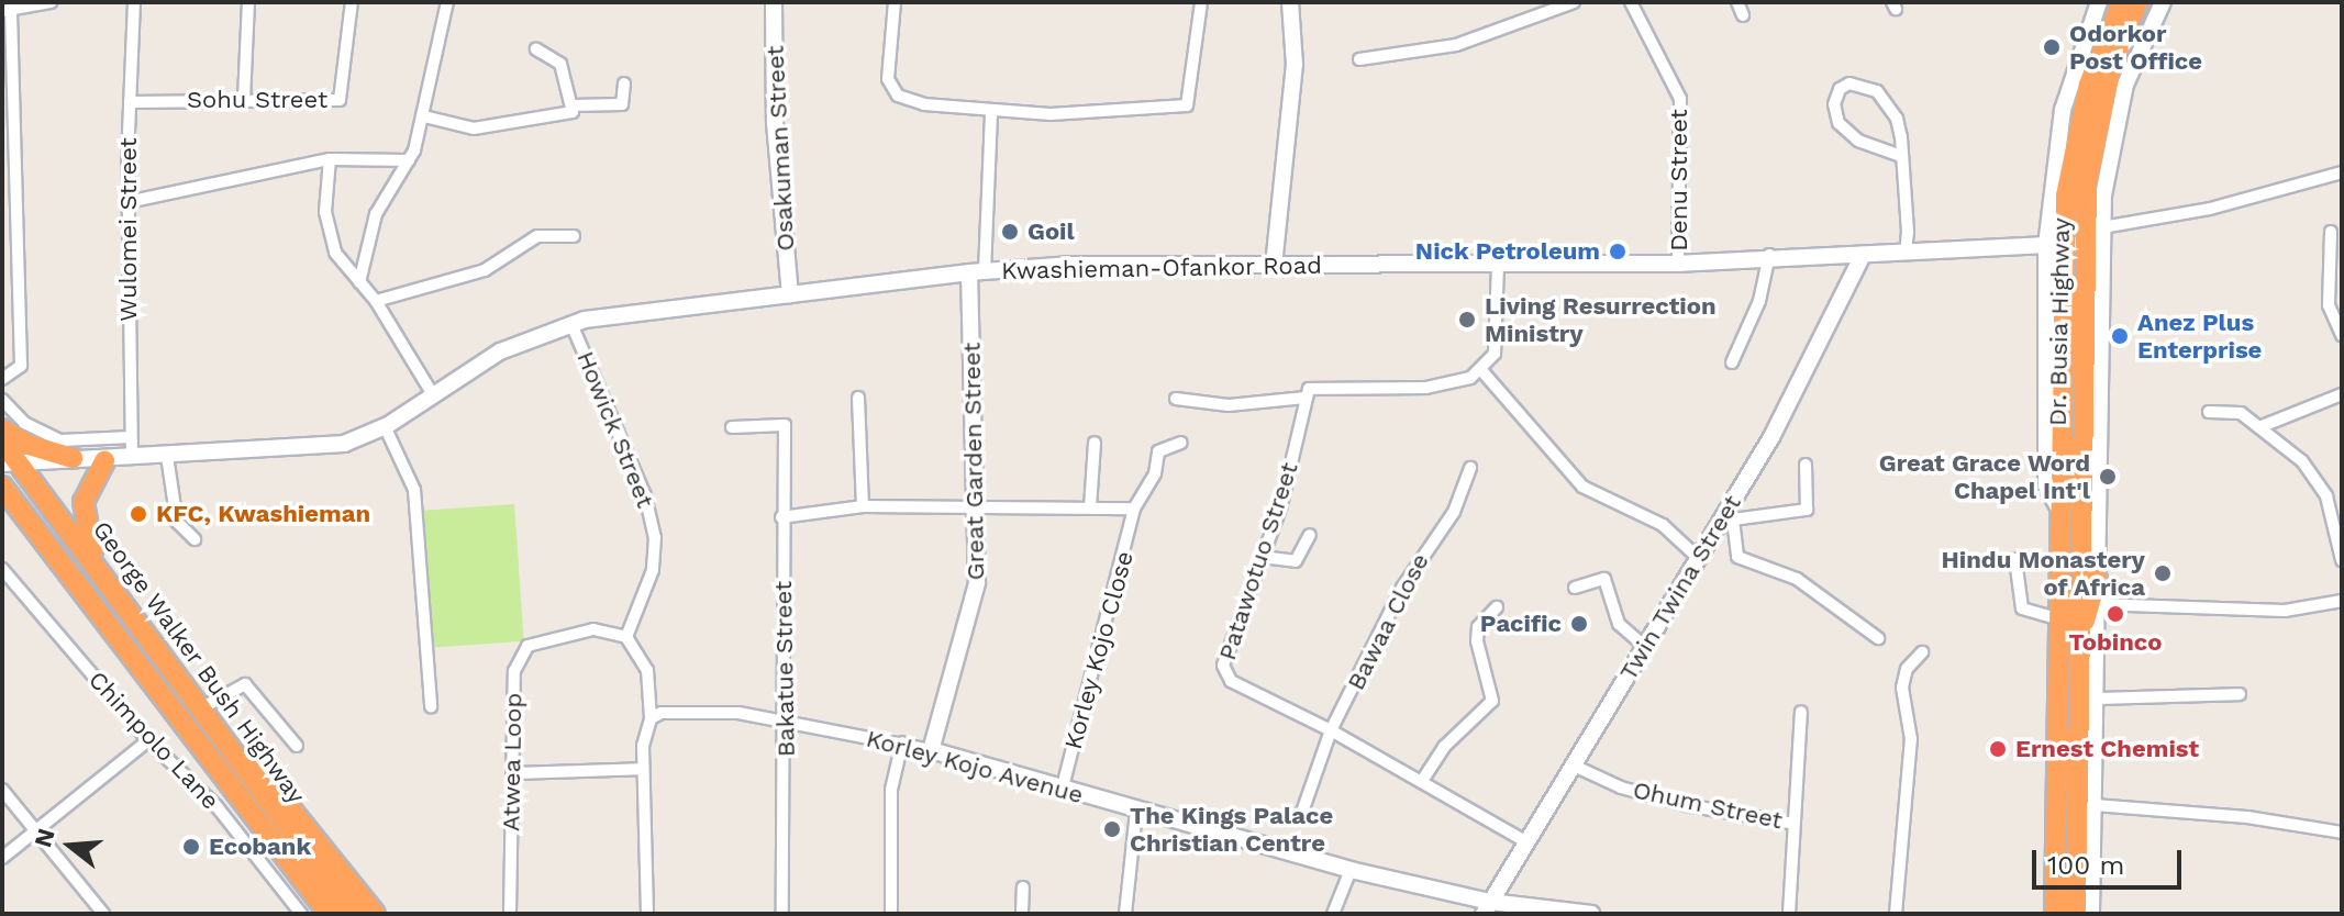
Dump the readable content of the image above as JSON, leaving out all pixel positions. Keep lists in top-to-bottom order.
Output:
{
  "streets": {
    "highway": ["Dr. Busia Highway", "George Walker Bush Highway"],
    "main road": [
      "Osakuman Street",
      "Kwashieman-Ofankor Road",
      "Great Garden Street",
      "Twin Twina Street",
      "Korley Kojo Avenue"
    ],
    "street": [
      "Sohu Street",
      "Denu Street",
      "Wulomei Street",
      "Howick Street",
      "Patawotuo Street",
      "Bawaa Close",
      "Korley Kojo Close",
      "Bakatue Street",
      "Chimpolo Lane",
      "Atwea Loop",
      "Ohum Street"
    ]
  },
  "crossings": [
    ["Sohu Street", "Wulomei Street"],
    ["Osakuman Street", "Kwashieman-Ofankor Road"],
    ["Denu Street", "Kwashieman-Ofankor Road"],
    ["Wulomei Street", "Kwashieman-Ofankor Road"],
    ["Kwashieman-Ofankor Road", "Dr. Busia Highway"],
    ["Kwashieman-Ofankor Road", "Howick Street"],
    ["Kwashieman-Ofankor Road", "Great Garden Street"],
    ["Kwashieman-Ofankor Road", "Twin Twina Street"],
    ["Kwashieman-Ofankor Road", "George Walker Bush Highway"],
    ["Howick Street", "Atwea Loop"],
    ["Howick Street", "Korley Kojo Avenue"],
    ["Great Garden Street", "Korley Kojo Avenue"],
    ["Patawotuo Street", "Twin Twina Street"],
    ["Patawotuo Street", "Bawaa Close"],
    ["Twin Twina Street", "Korley Kojo Avenue"],
    ["Twin Twina Street", "Ohum Street"],
    ["Korley Kojo Close", "Korley Kojo Avenue"],
    ["Bakatue Street", "Korley Kojo Avenue"],
    ["Atwea Loop", "Korley Kojo Avenue"]
  ],
  "places": [
    "Odorkor Post Office",
    "Goil",
    "Nick Petroleum",
    "Living Resurrection Ministry",
    "Anez Plus Enterprise",
    "Great Grace Word Chapel Int'l",
    "KFC, Kwashieman",
    "Hindu Monastery of Africa",
    "Tobinco",
    "Pacific",
    "Ernest Chemist",
    "The Kings Palace Christian Centre",
    "Ecobank"
  ],
  "scale_bar": "100 m",
  "north": "left"
}
